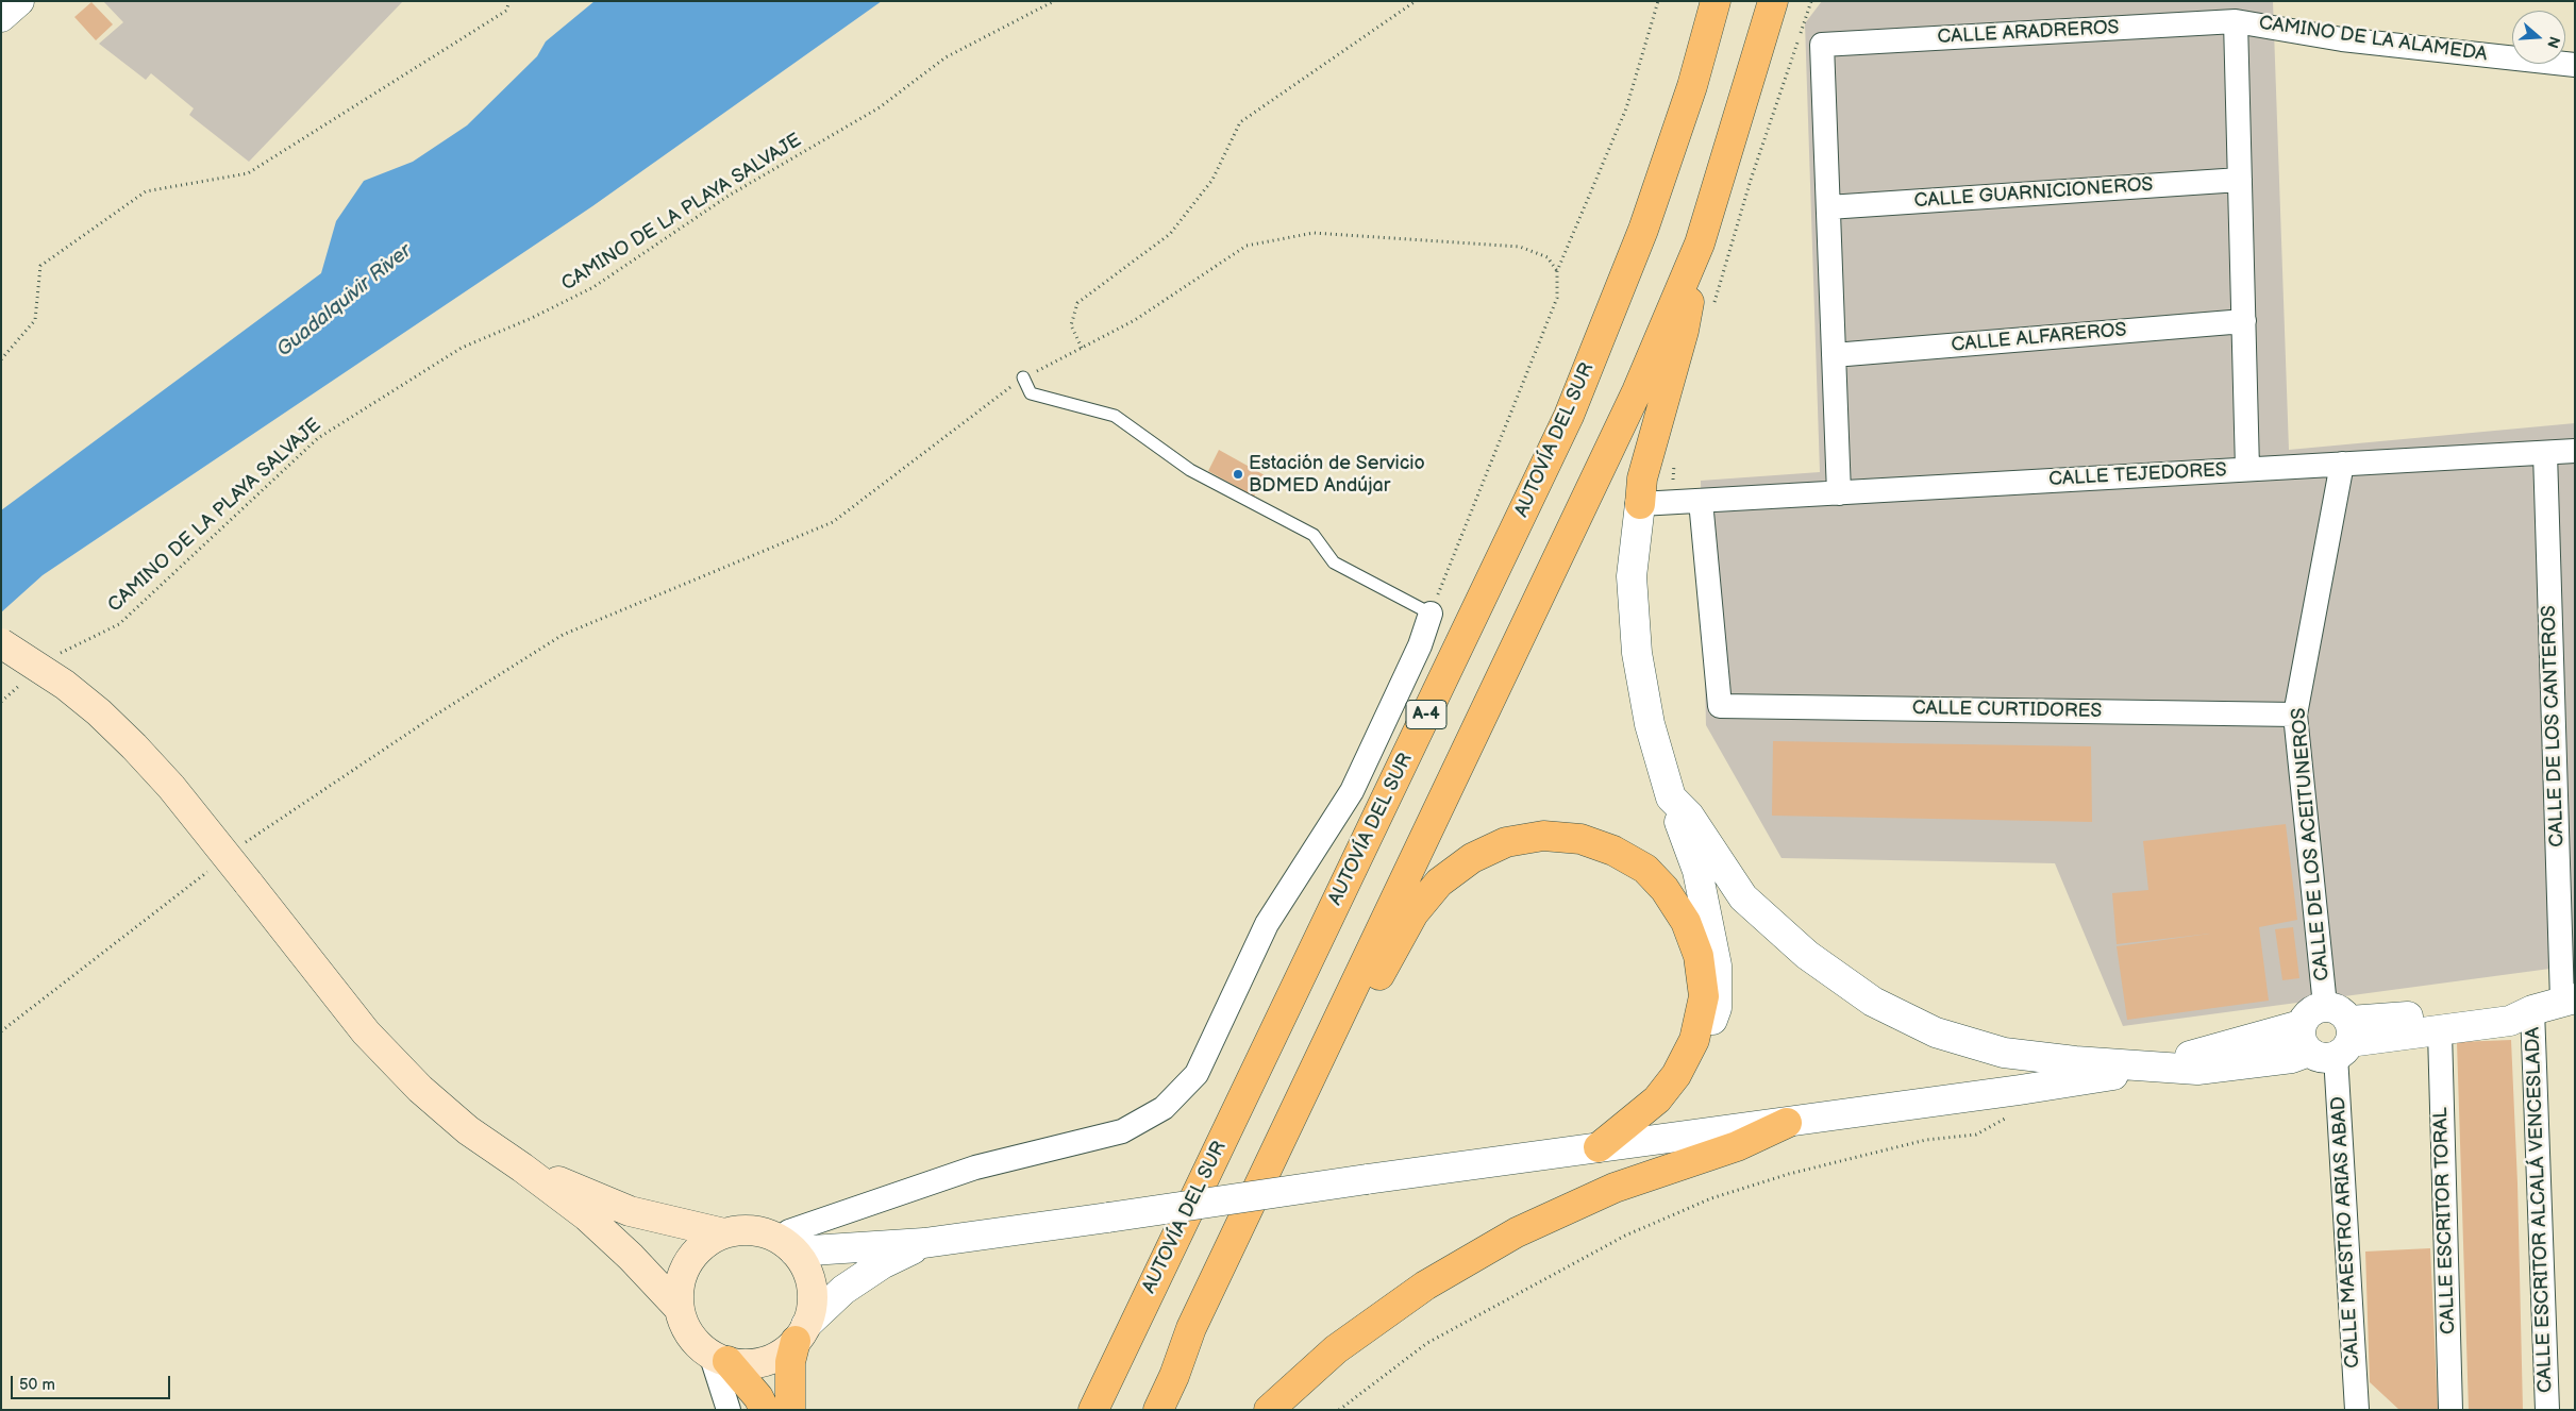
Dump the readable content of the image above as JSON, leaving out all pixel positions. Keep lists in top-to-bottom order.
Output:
{
  "streets": {
    "highway": ["AUTOVÍA DEL SUR", "A-4"],
    "street": [
      "CALLE ARADREROS",
      "CAMINO DE LA ALAMEDA",
      "CALLE GUARNICIONEROS",
      "CALLE ALFAREROS",
      "CALLE TEJEDORES",
      "CALLE CURTIDORES",
      "CALLE DE LOS CANTEROS",
      "CALLE DE LOS ACEITUNEROS",
      "CALLE ESCRITOR ALCALÁ VENCESLADA",
      "CALLE ESCRITOR TORAL",
      "CALLE MAESTRO ARIAS ABAD"
    ],
    "path": ["CAMINO DE LA PLAYA SALVAJE"]
  },
  "crossings": [
    ["CALLE ARADREROS", "CAMINO DE LA ALAMEDA"],
    ["CALLE ARADREROS", "CALLE GUARNICIONEROS"],
    ["CALLE ARADREROS", "CALLE ALFAREROS"],
    ["CALLE ARADREROS", "CALLE TEJEDORES"],
    ["CALLE TEJEDORES", "CALLE CURTIDORES"],
    ["CALLE TEJEDORES", "CALLE DE LOS CANTEROS"],
    ["CALLE TEJEDORES", "CALLE DE LOS ACEITUNEROS"],
    ["CALLE CURTIDORES", "CALLE DE LOS ACEITUNEROS"],
    ["CALLE DE LOS ACEITUNEROS", "CALLE MAESTRO ARIAS ABAD"]
  ],
  "water": ["Guadalquivir River"],
  "places": ["Estación de Servicio BDMED Andújar"],
  "scale_bar": "50 m",
  "north": "right"
}
